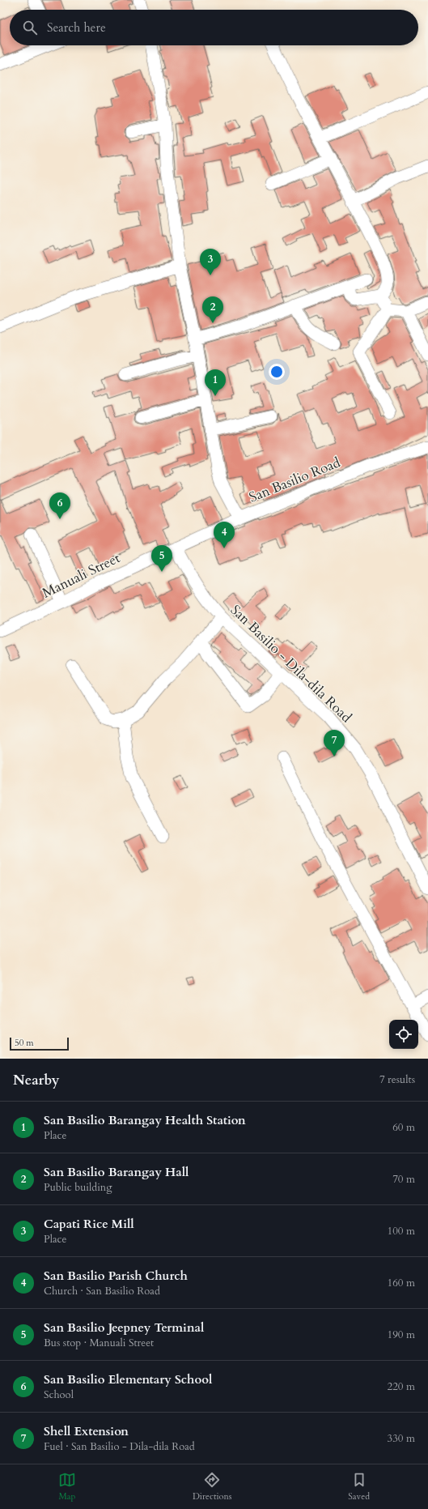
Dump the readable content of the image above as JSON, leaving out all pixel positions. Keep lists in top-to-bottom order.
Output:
{
  "streets": {
    "street": ["San Basilio Road", "Manuali Street", "San Basilio - Dila-dila Road"]
  },
  "crossings": [
    ["San Basilio Road", "Manuali Street"],
    ["San Basilio Road", "San Basilio - Dila-dila Road"],
    ["Manuali Street", "San Basilio - Dila-dila Road"]
  ],
  "scale_bar": "50 m",
  "page": {
    "search": "Search here",
    "pins": [
      "3",
      "2",
      "1",
      "6",
      "4",
      "5",
      "7"
    ],
    "scale": "50 m",
    "heading": ["Nearby", "7 results"],
    "list": [
      {
        "mark": "1",
        "name": "San Basilio Barangay Health Station",
        "note": "Place",
        "value": "60 m"
      },
      {
        "mark": "2",
        "name": "San Basilio Barangay Hall",
        "note": "Public building",
        "value": "70 m"
      },
      {
        "mark": "3",
        "name": "Capati Rice Mill",
        "note": "Place",
        "value": "100 m"
      },
      {
        "mark": "4",
        "name": "San Basilio Parish Church",
        "note": "Church · San Basilio Road",
        "value": "160 m"
      },
      {
        "mark": "5",
        "name": "San Basilio Jeepney Terminal",
        "note": "Bus stop · Manuali Street",
        "value": "190 m"
      },
      {
        "mark": "6",
        "name": "San Basilio Elementary School",
        "note": "School",
        "value": "220 m"
      },
      {
        "mark": "7",
        "name": "Shell Extension",
        "note": "Fuel · San Basilio - Dila-dila Road",
        "value": "330 m"
      }
    ],
    "nav": ["Map", "Directions", "Saved"]
  }
}
